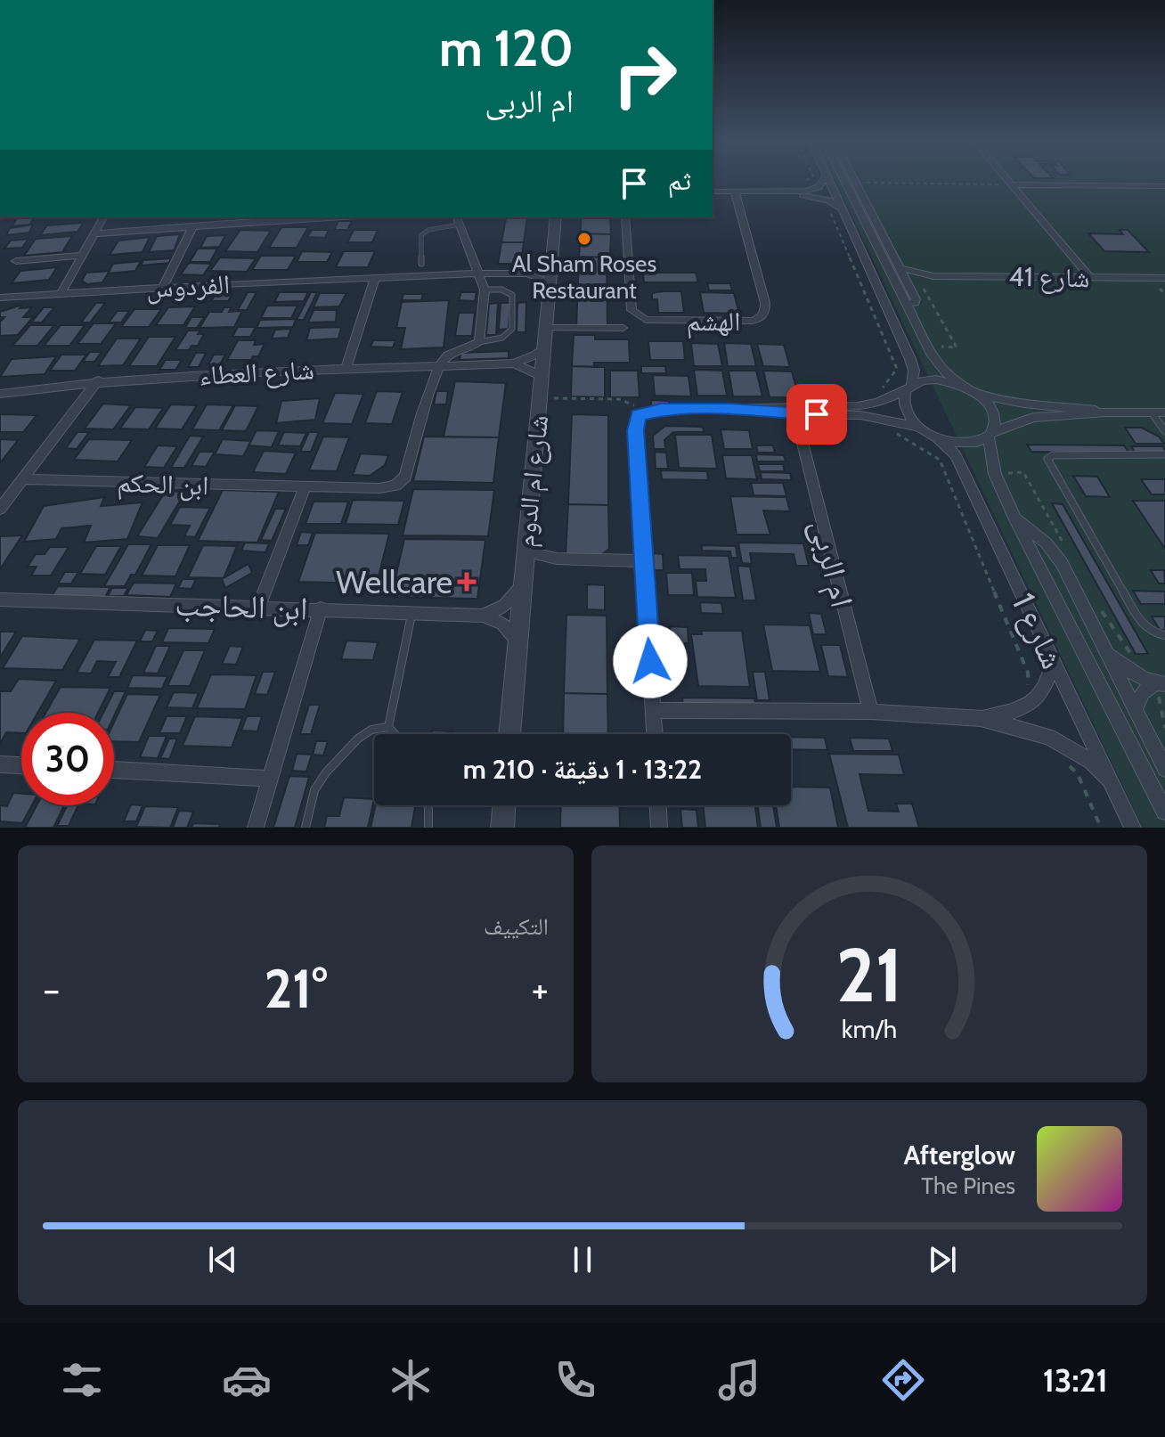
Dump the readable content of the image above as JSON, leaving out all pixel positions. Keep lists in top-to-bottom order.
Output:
{
  "streets": {
    "street": [
      "شارع 41",
      "الفردوس",
      "الهشم",
      "شارع العطاء",
      "شارع ام الدوم",
      "ابن الحكم",
      "ام الربى",
      "ابن الحاجب",
      "شارع 1"
    ]
  },
  "crossings": [
    ["الفردوس", "شارع ام الدوم"],
    ["شارع العطاء", "شارع ام الدوم"],
    ["شارع العطاء", "ابن الحكم"],
    ["شارع ام الدوم", "ابن الحاجب"]
  ],
  "places": {
    "other": ["Al Sham Roses Restaurant"],
    "health": ["Wellcare"]
  },
  "page": {
    "turn": ["120 m", "ام الربى"],
    "then": "ثم",
    "limit": "30",
    "trip": "13:22 · 1 دقيقة · 210 m",
    "tile": "التكييف",
    "heat": ["−", "21°", "+"],
    "song": ["Afterglow", "The Pines"],
    "tabs": "13:21",
    "gauge": ["21", "km/h"]
  }
}
